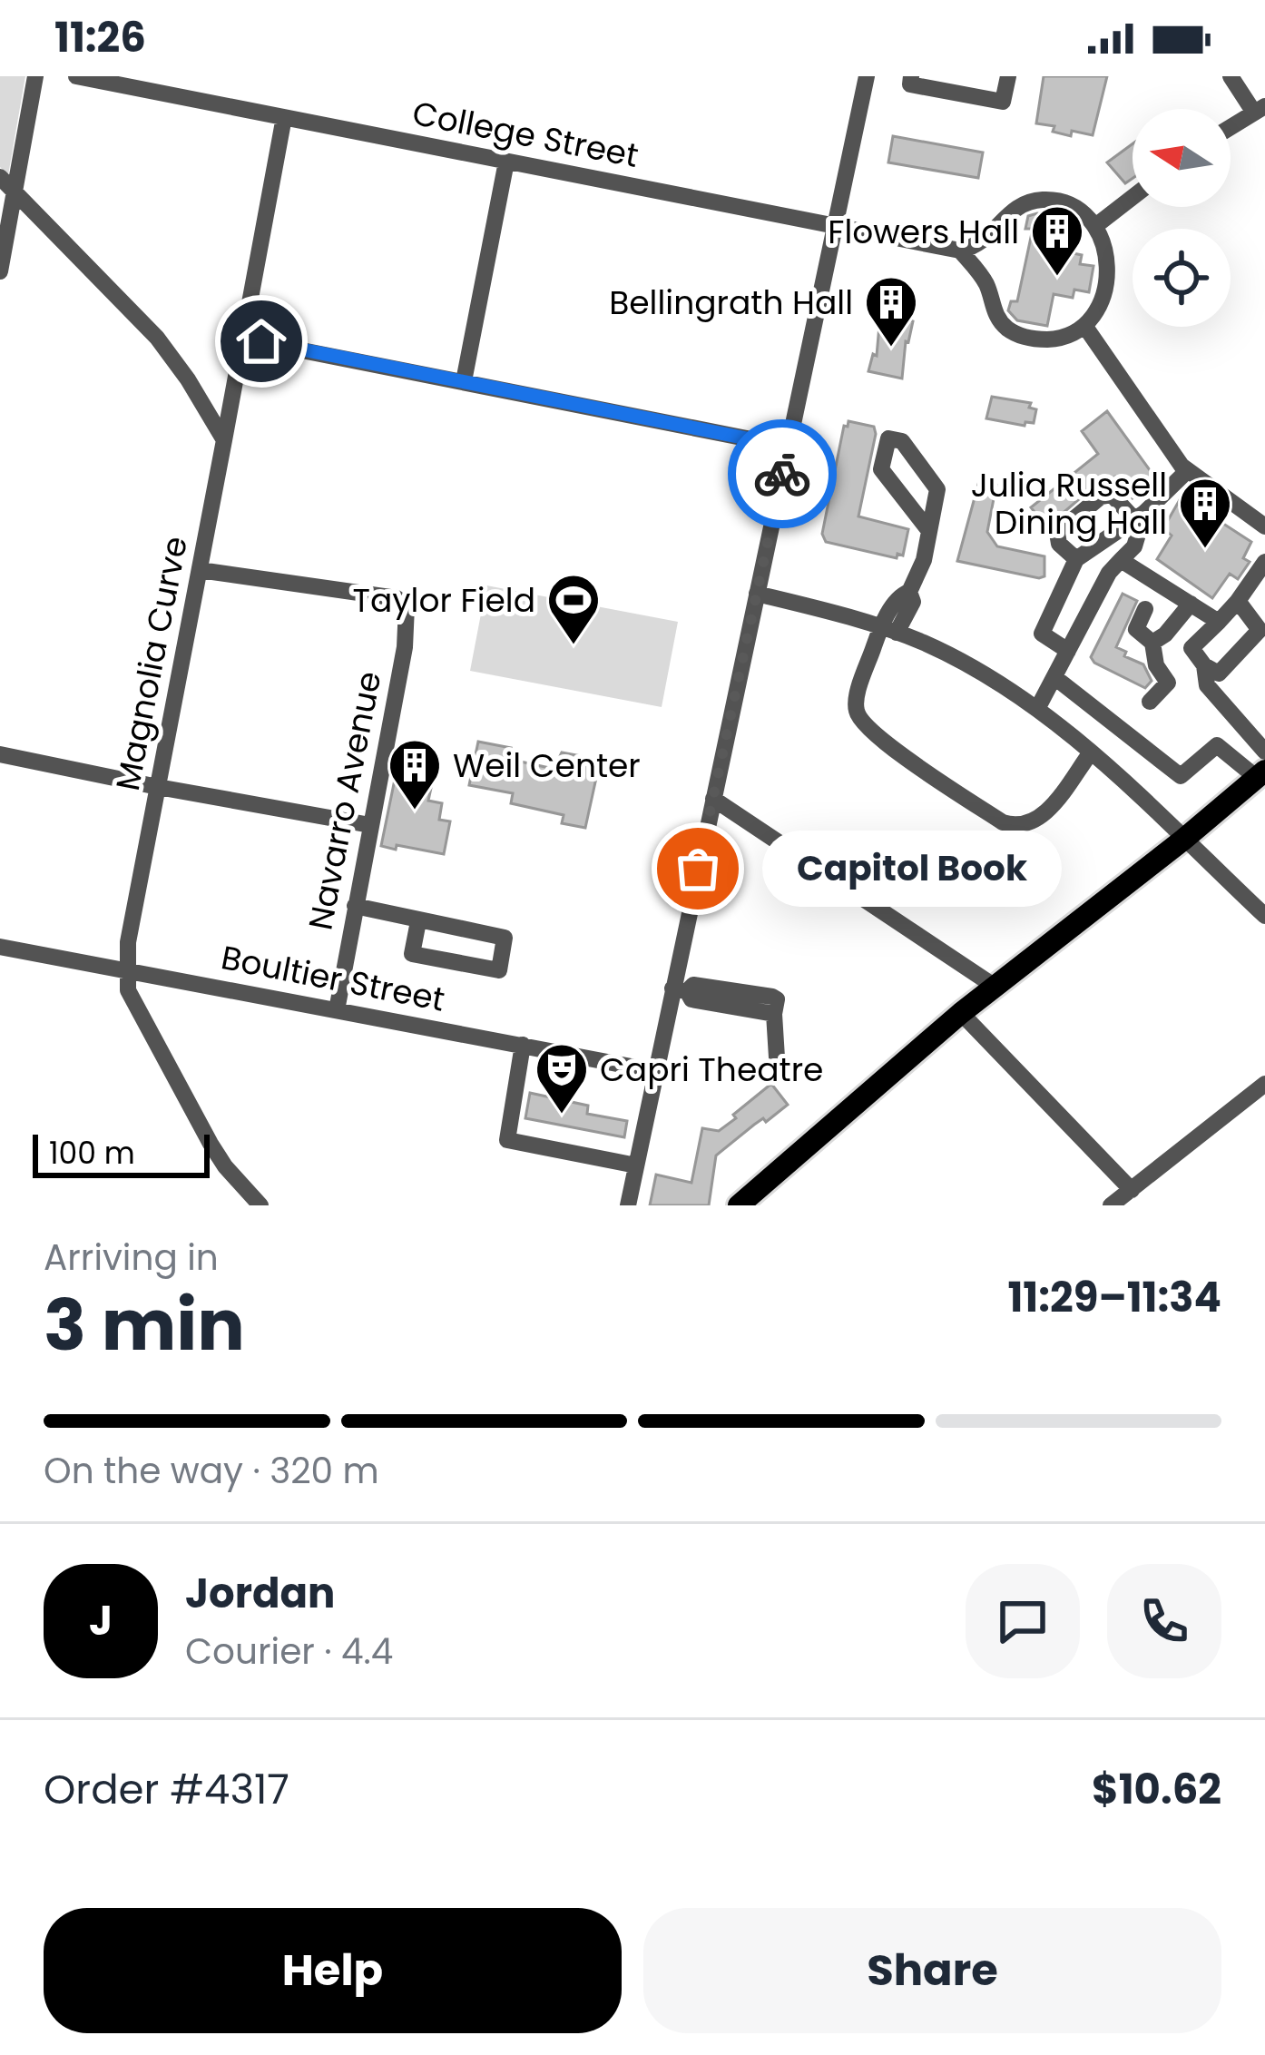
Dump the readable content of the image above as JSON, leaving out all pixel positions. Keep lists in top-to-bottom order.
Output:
{
  "streets": {
    "street": [
      "College Street",
      "Magnolia Curve",
      "Navarro Avenue",
      "Boultier Street"
    ]
  },
  "crossings": [
    ["College Street", "Magnolia Curve"],
    ["Magnolia Curve", "Navarro Avenue"],
    ["Magnolia Curve", "Boultier Street"],
    ["Navarro Avenue", "Boultier Street"]
  ],
  "places": {
    "building": [
      "Flowers Hall",
      "Bellingrath Hall",
      "Julia Russell Dining Hall",
      "Weil Center"
    ],
    "sports": ["Taylor Field"],
    "other": ["Capitol Book"],
    "theatre": ["Capri Theatre"]
  },
  "scale_bar": "100 m",
  "north": "left",
  "page": {
    "status": "11:26",
    "bubble": "Capitol Book",
    "scale": "100 m",
    "heading": ["3 min", "Arriving in", "11:29–11:34"],
    "panel": [
      "Jordan",
      "Courier · 4.4",
      "Order #4317",
      "$10.62"
    ],
    "bar": "On the way · 320 m",
    "round": "J",
    "buttons": ["Help", "Share"]
  }
}
